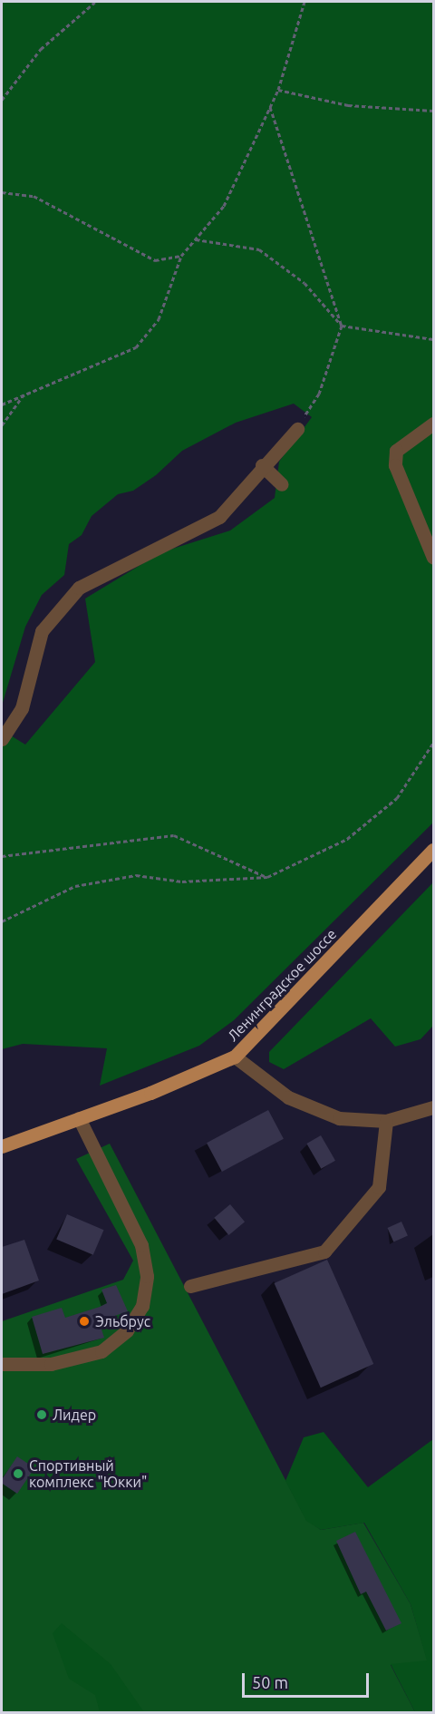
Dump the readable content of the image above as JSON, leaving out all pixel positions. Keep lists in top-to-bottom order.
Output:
{
  "streets": {
    "main road": ["Ленинградское шоссе"]
  },
  "places": ["Эльбрус", "Лидер", "Спортивный комплекс \"Юкки\""],
  "scale_bar": "50 m"
}
